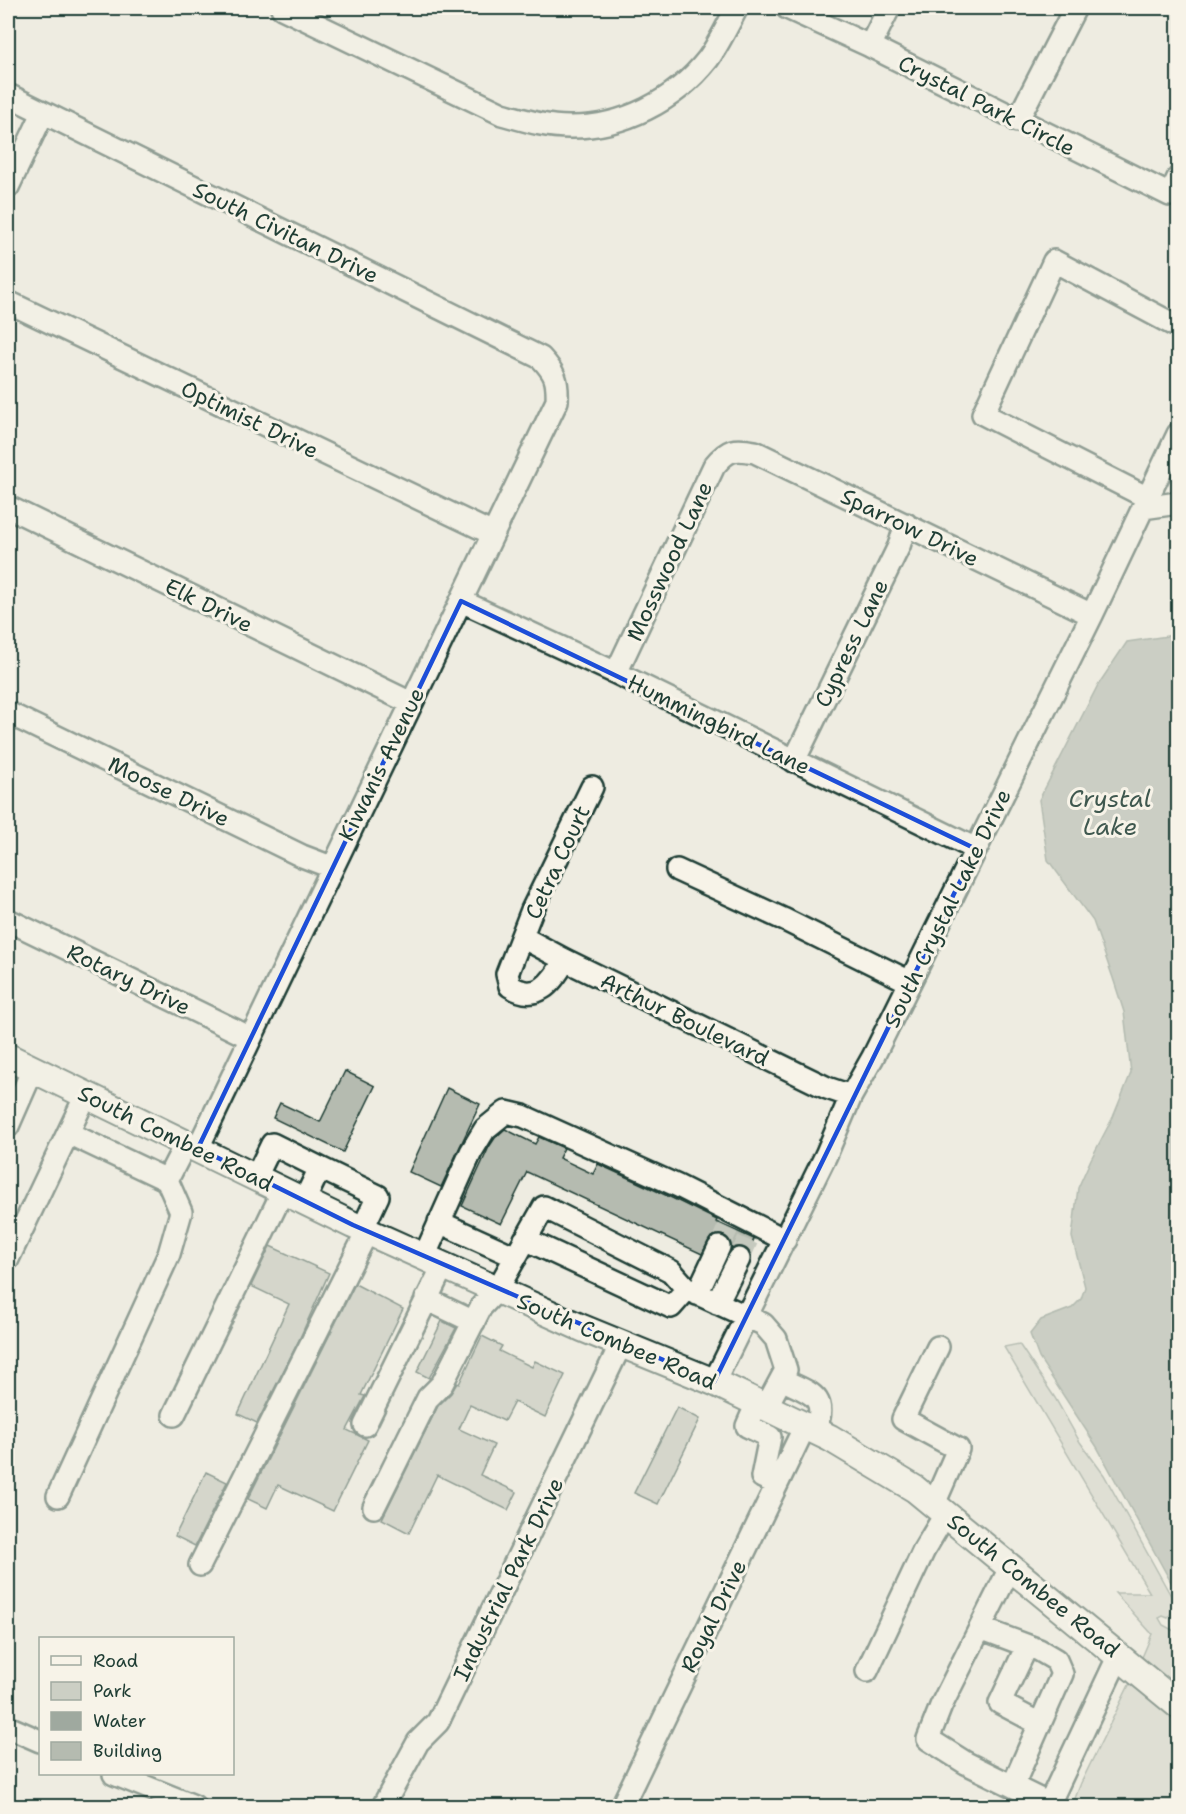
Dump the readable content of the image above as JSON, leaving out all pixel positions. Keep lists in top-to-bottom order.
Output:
{
  "streets": {
    "main road": ["South Combee Road"],
    "street": [
      "Crystal Park Circle",
      "South Civitan Drive",
      "Optimist Drive",
      "Sparrow Drive",
      "Mosswood Lane",
      "Elk Drive",
      "Cypress Lane",
      "Hummingbird Lane",
      "Kiwanis Avenue",
      "Moose Drive",
      "Cetra Court",
      "South Crystal Lake Drive",
      "Rotary Drive",
      "Arthur Boulevard",
      "Industrial Park Drive",
      "Royal Drive"
    ]
  },
  "crossings": [
    ["South Civitan Drive", "Kiwanis Avenue"],
    ["Optimist Drive", "Kiwanis Avenue"],
    ["Sparrow Drive", "Mosswood Lane"],
    ["Sparrow Drive", "Cypress Lane"],
    ["Sparrow Drive", "South Crystal Lake Drive"],
    ["Mosswood Lane", "Hummingbird Lane"],
    ["Elk Drive", "Kiwanis Avenue"],
    ["Cypress Lane", "Hummingbird Lane"],
    ["Hummingbird Lane", "Kiwanis Avenue"],
    ["Hummingbird Lane", "South Crystal Lake Drive"],
    ["Kiwanis Avenue", "Moose Drive"],
    ["Kiwanis Avenue", "Rotary Drive"],
    ["Kiwanis Avenue", "South Combee Road"],
    ["Cetra Court", "Arthur Boulevard"],
    ["South Crystal Lake Drive", "Arthur Boulevard"],
    ["South Crystal Lake Drive", "South Combee Road"],
    ["South Combee Road", "Industrial Park Drive"],
    ["South Combee Road", "Royal Drive"]
  ],
  "water": ["Crystal Lake"],
  "legend": [
    "Road",
    "Park",
    "Water",
    "Building"
  ]
}
